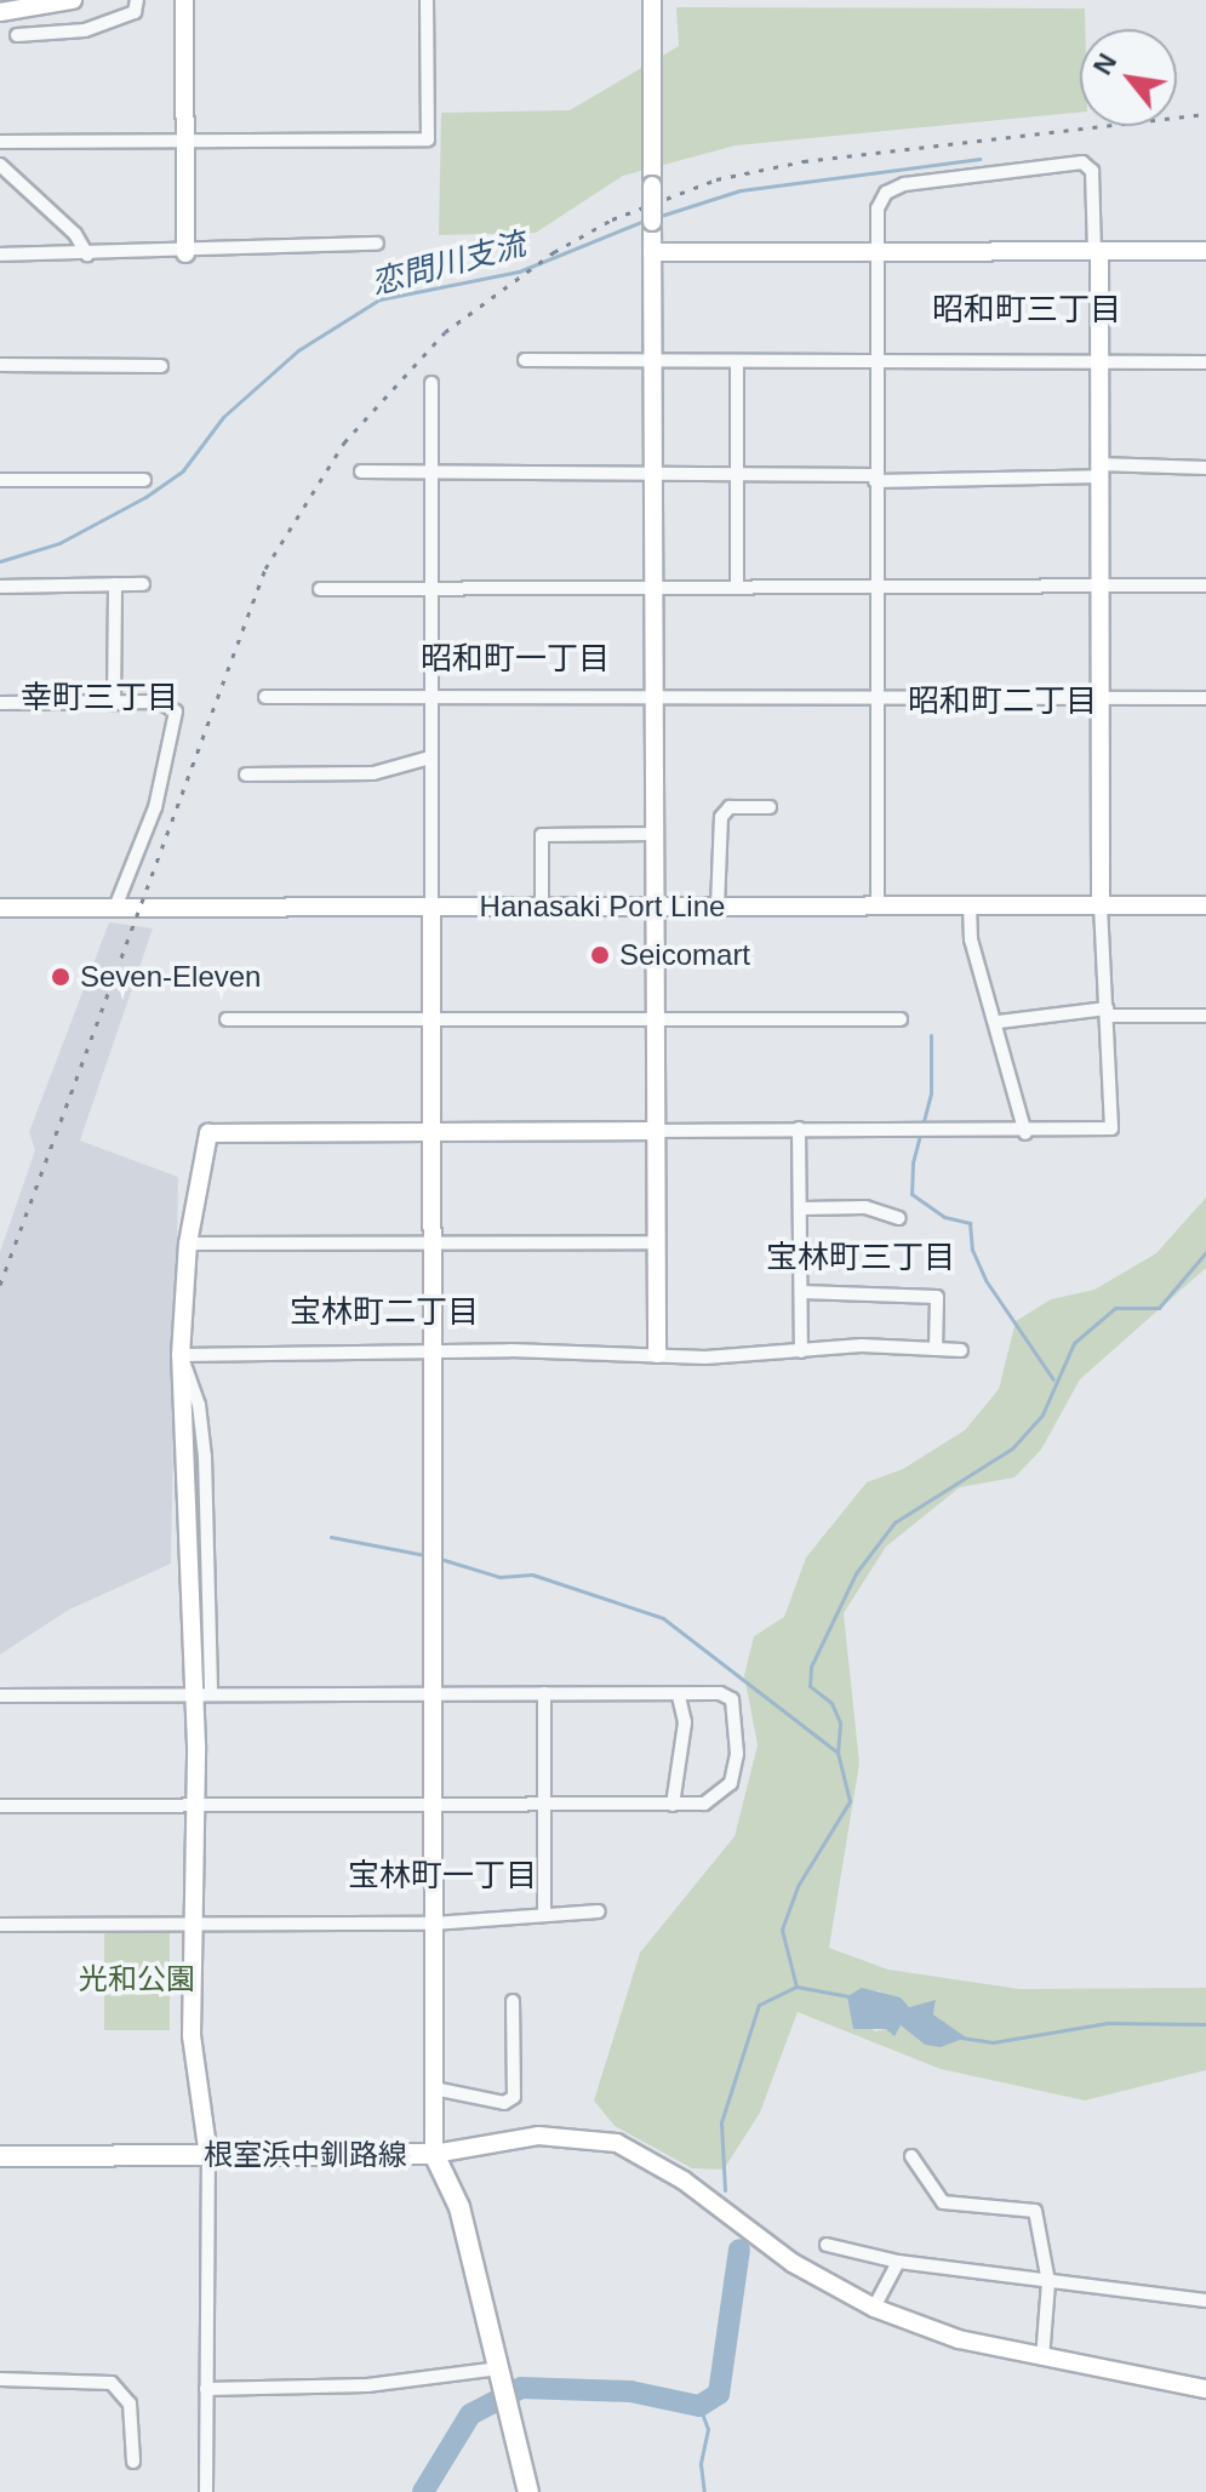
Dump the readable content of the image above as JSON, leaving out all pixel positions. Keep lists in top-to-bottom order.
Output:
{
  "streets": {
    "main road": ["根室浜中釧路線"],
    "street": ["Hanasaki Port Line"]
  },
  "districts": [
    "昭和町三丁目",
    "昭和町一丁目",
    "幸町三丁目",
    "昭和町二丁目",
    "宝林町三丁目",
    "宝林町二丁目",
    "宝林町一丁目"
  ],
  "water": ["恋問川支流"],
  "parks": ["光和公園"],
  "places": ["Seicomart", "Seven-Eleven"],
  "north": "top left"
}
